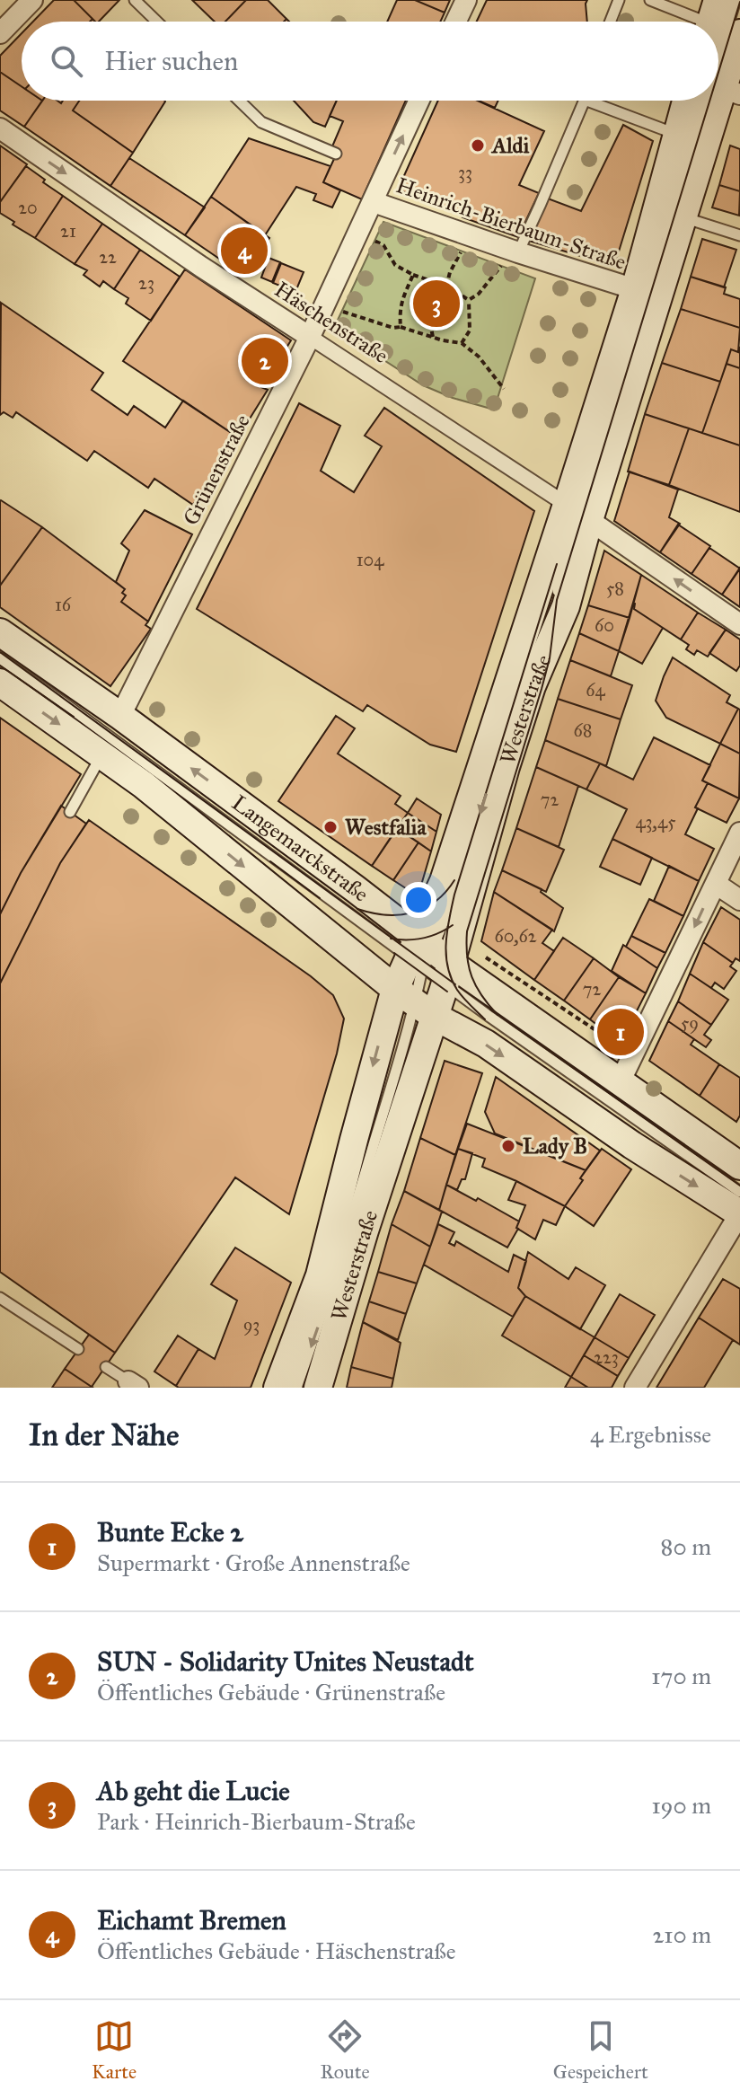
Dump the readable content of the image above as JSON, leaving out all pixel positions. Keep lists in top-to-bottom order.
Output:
{
  "streets": {
    "main road": ["Westerstraße", "Langemarckstraße"],
    "street": ["Heinrich-Bierbaum-Straße", "Häschenstraße", "Grünenstraße"]
  },
  "crossings": [
    ["Heinrich-Bierbaum-Straße", "Grünenstraße"],
    ["Heinrich-Bierbaum-Straße", "Westerstraße"],
    ["Häschenstraße", "Grünenstraße"],
    ["Häschenstraße", "Westerstraße"],
    ["Grünenstraße", "Langemarckstraße"],
    ["Westerstraße", "Langemarckstraße"]
  ],
  "one_way": ["Häschenstraße"],
  "places": ["Aldi", "Westfalia", "Lady B"],
  "house_numbers": [
    "33",
    "20",
    "21",
    "22",
    "23",
    "104",
    "58",
    "16",
    "60",
    "64",
    "68",
    "72",
    "43,45",
    "60,62",
    "72",
    "59",
    "93",
    "223"
  ],
  "page": {
    "search": "Hier suchen",
    "pins": [
      "4",
      "3",
      "2",
      "1"
    ],
    "heading": ["In der Nähe", "4 Ergebnisse"],
    "list": [
      {
        "mark": "1",
        "name": "Bunte Ecke 2",
        "note": "Supermarkt · Große Annenstraße",
        "value": "80 m"
      },
      {
        "mark": "2",
        "name": "SUN - Solidarity Unites Neustadt",
        "note": "Öffentliches Gebäude · Grünenstraße",
        "value": "170 m"
      },
      {
        "mark": "3",
        "name": "Ab geht die Lucie",
        "note": "Park · Heinrich-Bierbaum-Straße",
        "value": "190 m"
      },
      {
        "mark": "4",
        "name": "Eichamt Bremen",
        "note": "Öffentliches Gebäude · Häschenstraße",
        "value": "210 m"
      }
    ],
    "nav": ["Karte", "Route", "Gespeichert"]
  }
}
